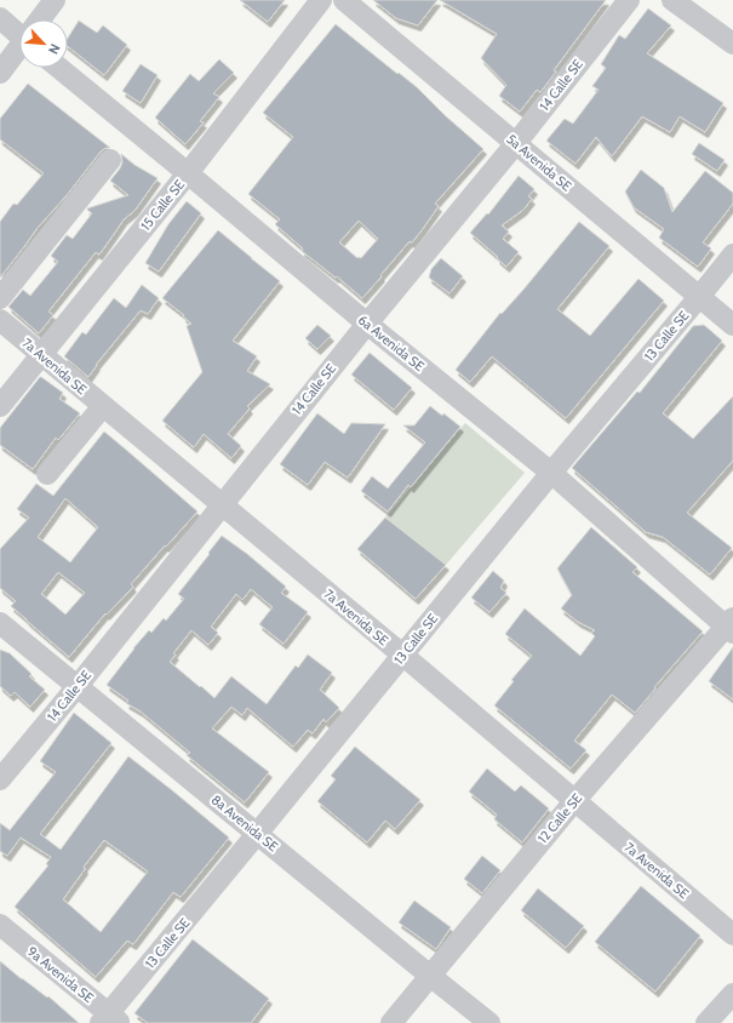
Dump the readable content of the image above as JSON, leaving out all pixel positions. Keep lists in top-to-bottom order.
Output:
{
  "streets": {
    "street": [
      "14 Calle SE",
      "5a Avenida SE",
      "15 Calle SE",
      "13 Calle SE",
      "6a Avenida SE",
      "7a Avenida SE",
      "12 Calle SE",
      "8a Avenida SE",
      "9a Avenida SE"
    ]
  },
  "crossings": [
    ["14 Calle SE", "5a Avenida SE"],
    ["14 Calle SE", "6a Avenida SE"],
    ["14 Calle SE", "7a Avenida SE"],
    ["14 Calle SE", "8a Avenida SE"],
    ["5a Avenida SE", "13 Calle SE"],
    ["15 Calle SE", "6a Avenida SE"],
    ["15 Calle SE", "7a Avenida SE"],
    ["13 Calle SE", "6a Avenida SE"],
    ["13 Calle SE", "7a Avenida SE"],
    ["13 Calle SE", "8a Avenida SE"],
    ["13 Calle SE", "9a Avenida SE"],
    ["6a Avenida SE", "12 Calle SE"],
    ["7a Avenida SE", "12 Calle SE"],
    ["12 Calle SE", "8a Avenida SE"]
  ],
  "north": "bottom right"
}
